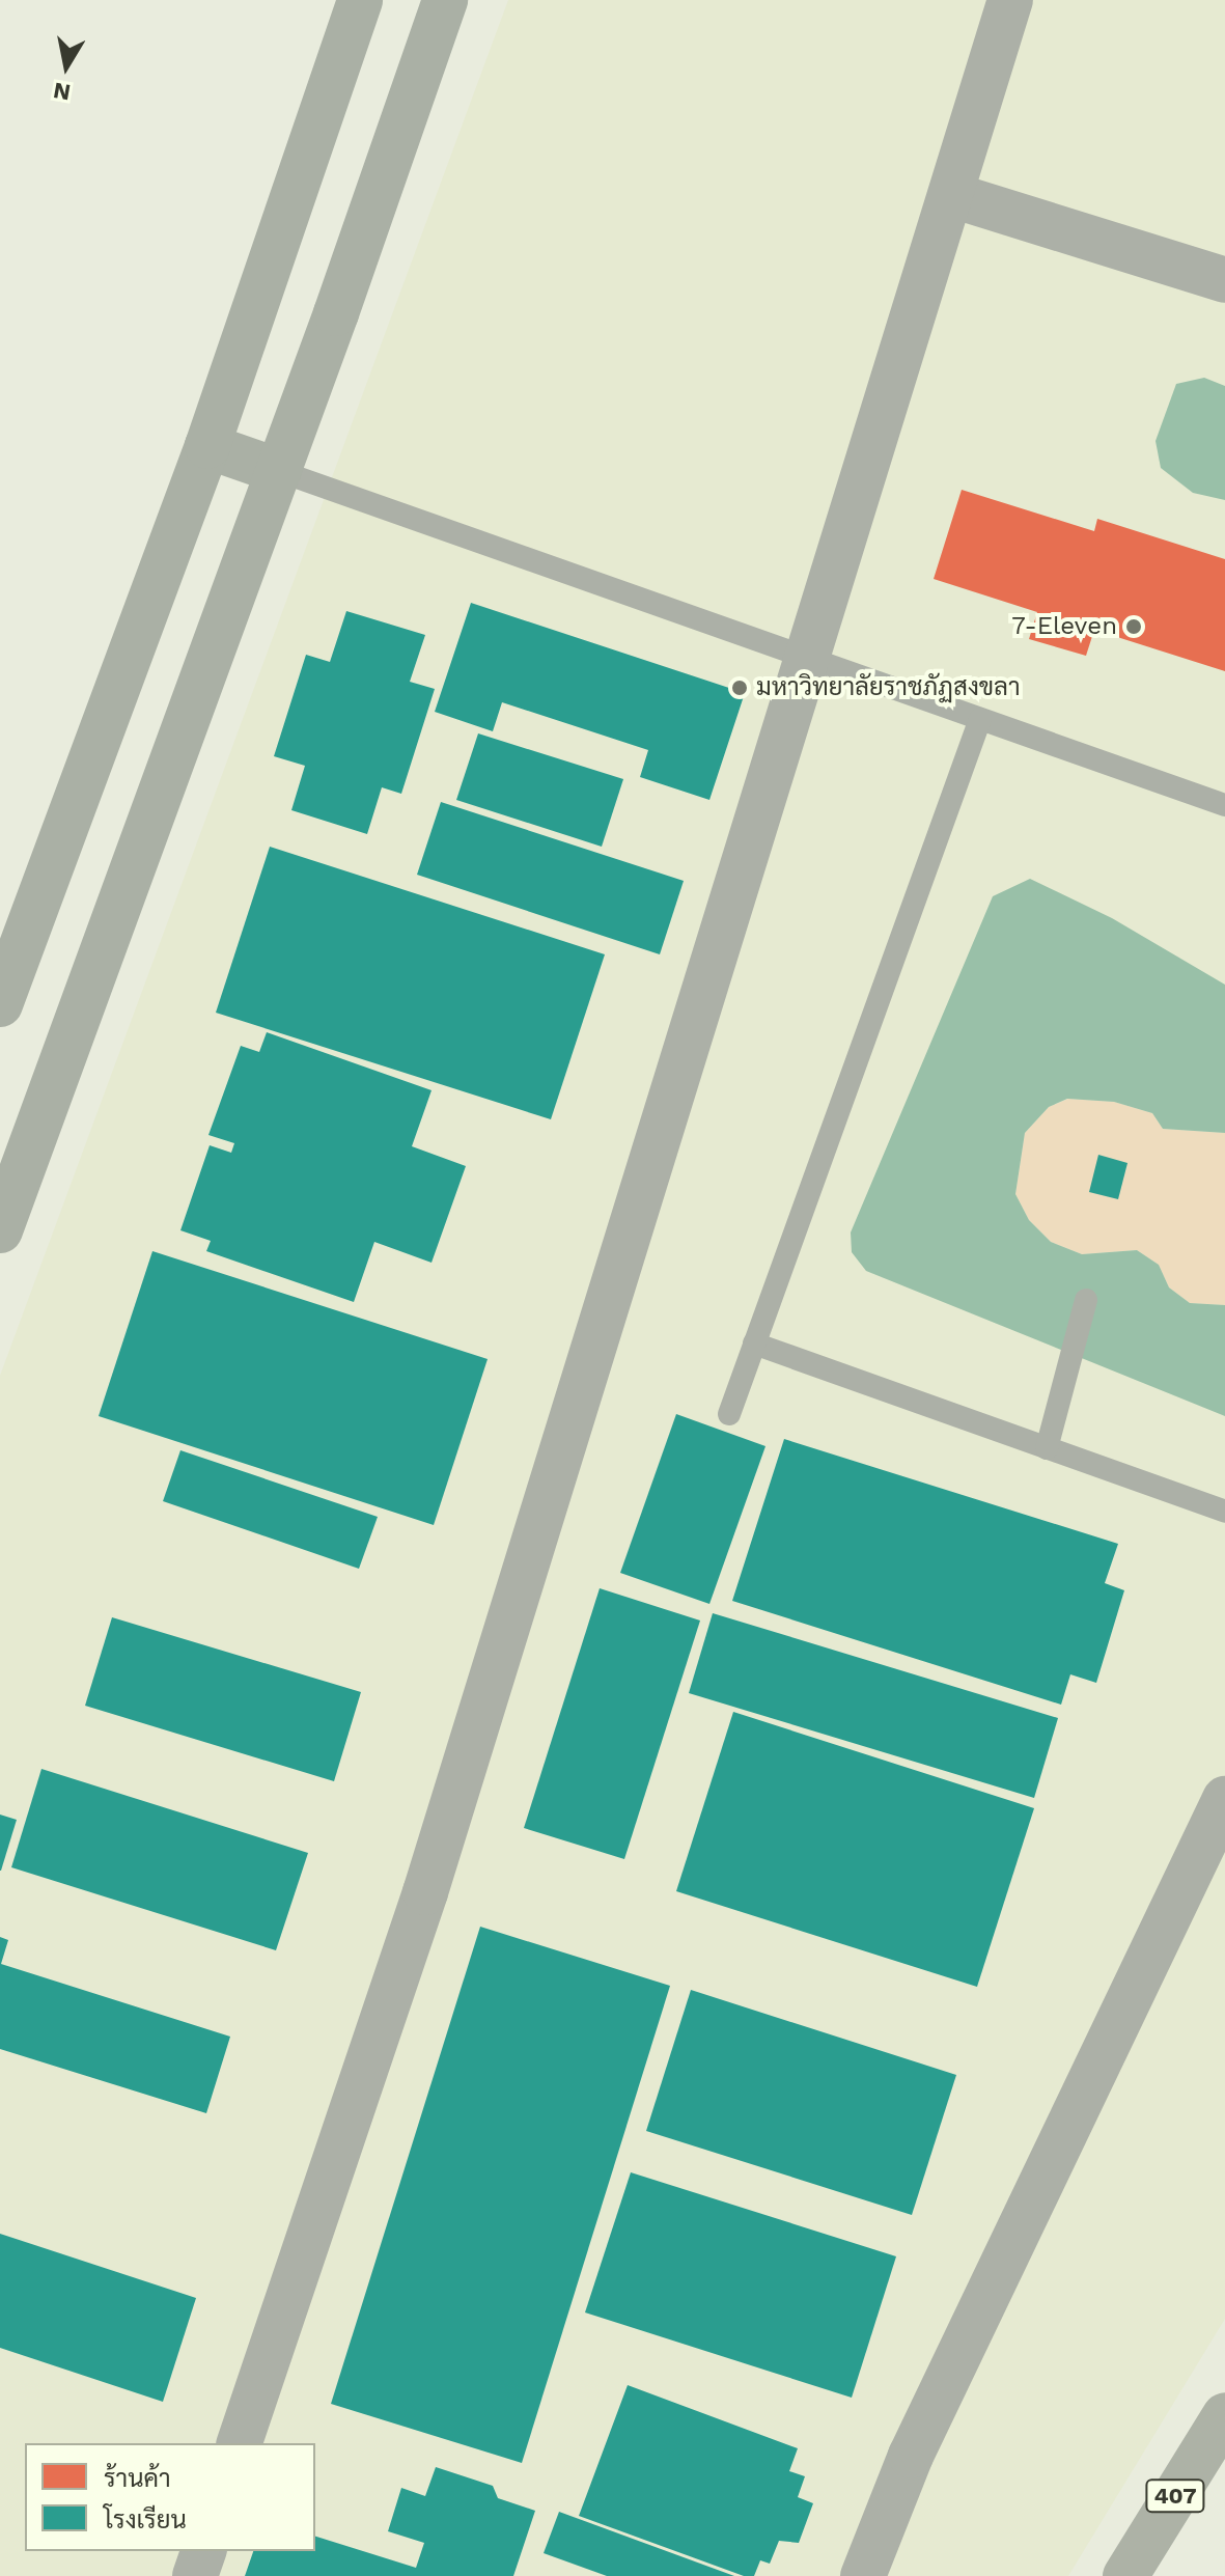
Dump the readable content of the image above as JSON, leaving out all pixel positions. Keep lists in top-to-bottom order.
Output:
{
  "streets": {
    "main road": ["407"]
  },
  "places": ["7-Eleven", "มหาวิทยาลัยราชภัฏสงขลา"],
  "legend": ["ร้านค้า", "โรงเรียน"],
  "north": "bottom"
}
